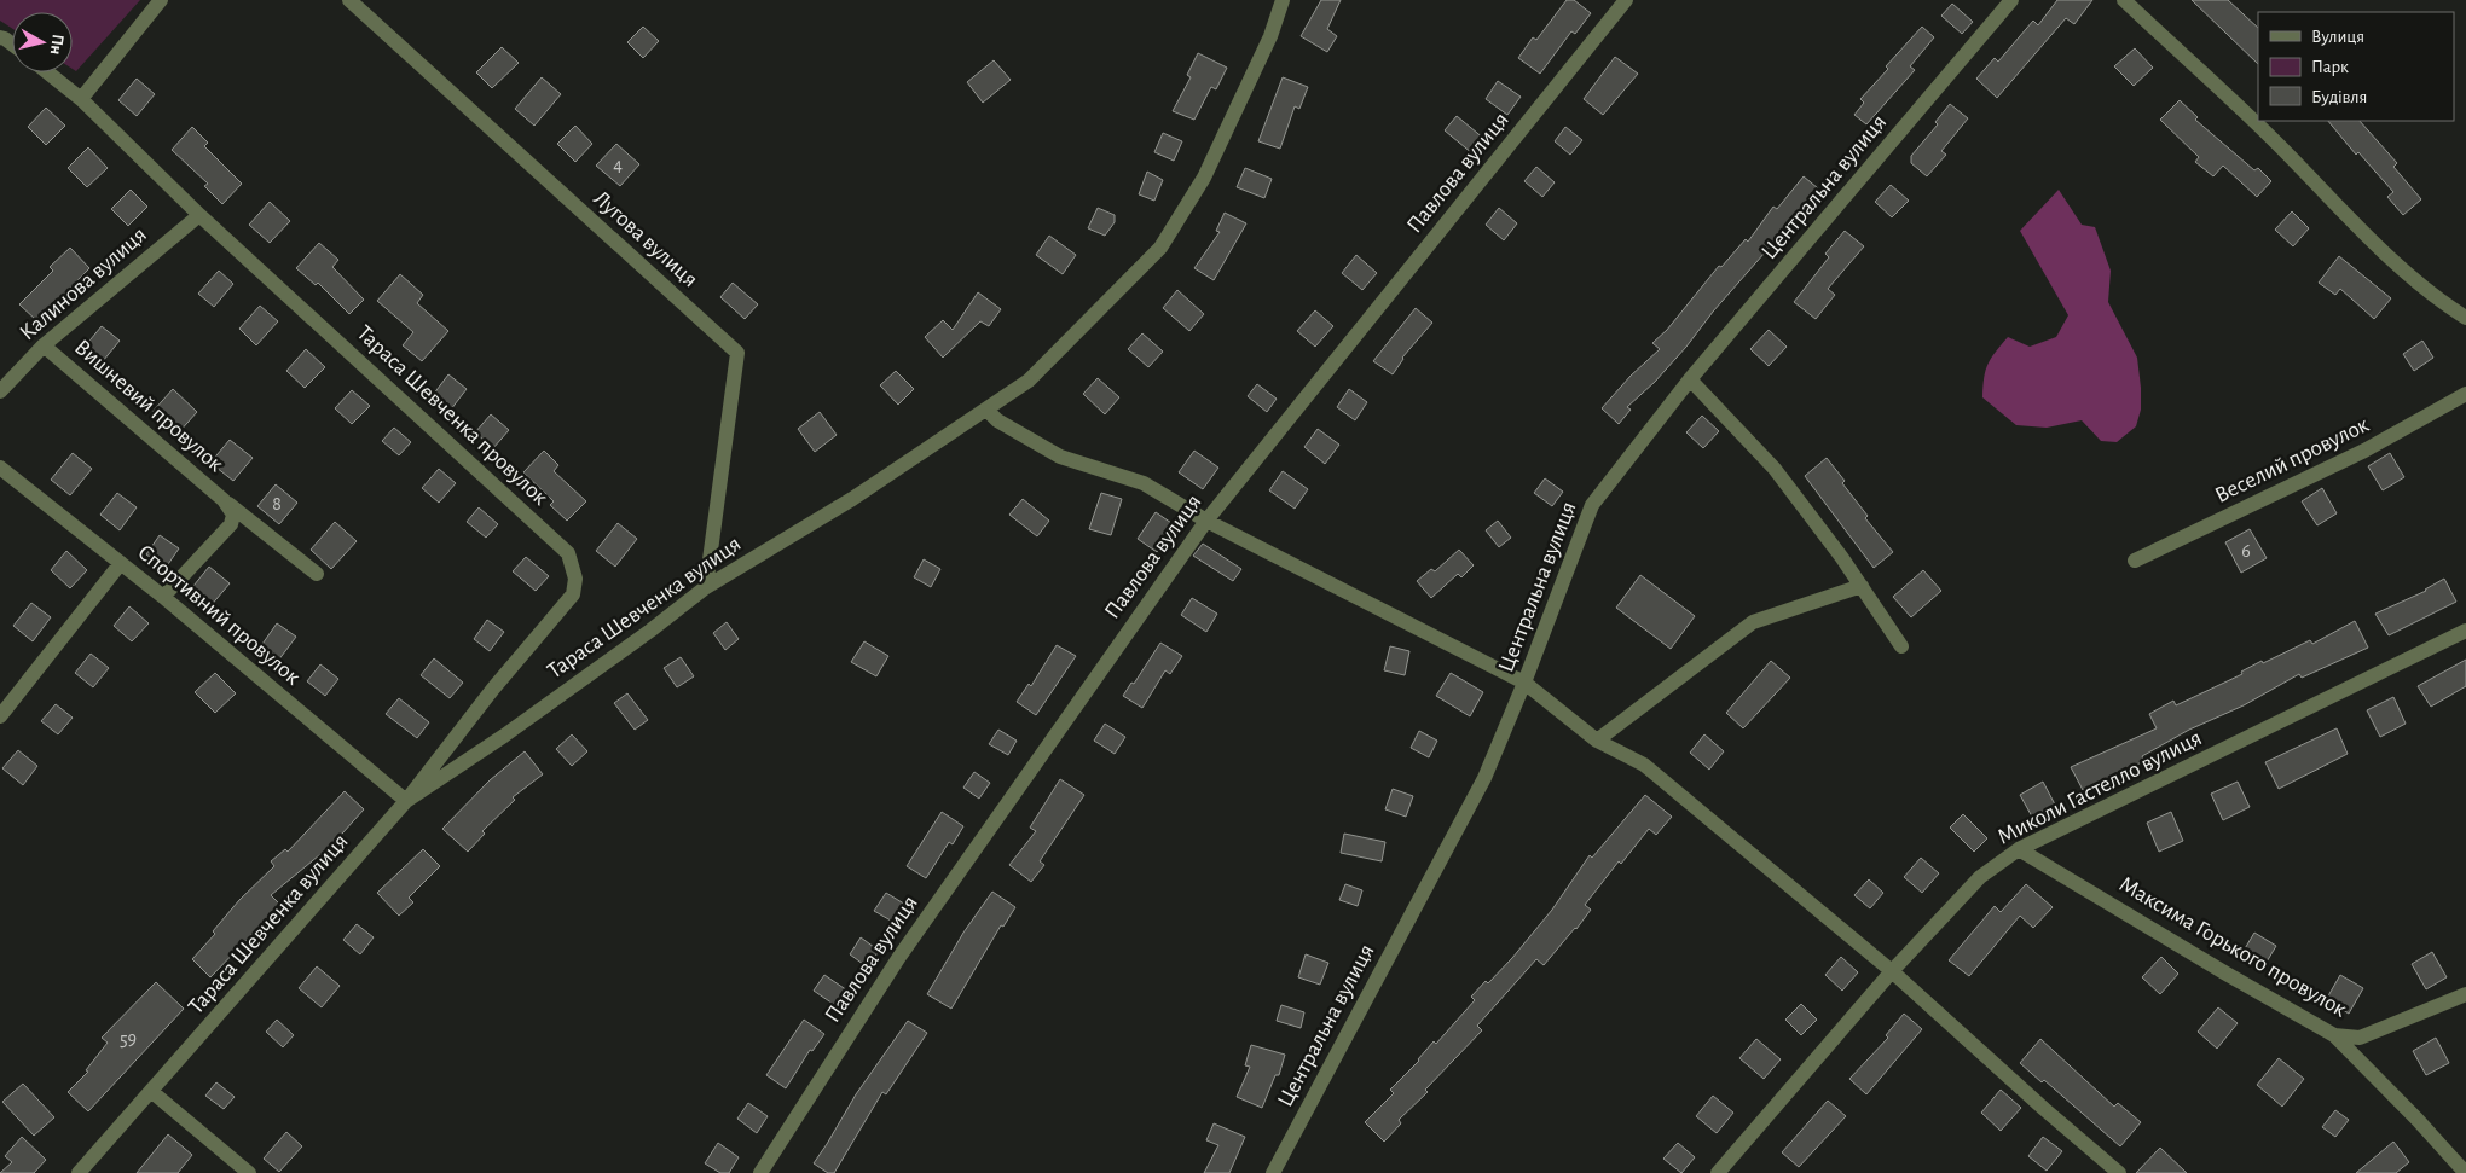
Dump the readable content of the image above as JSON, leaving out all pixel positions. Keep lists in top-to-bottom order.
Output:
{
  "streets": {
    "street": [
      "Павлова вулиця",
      "Центральна вулиця",
      "Лугова вулиця",
      "Калинова вулиця",
      "Вишневий провулок",
      "Тараса Шевченка провулок",
      "Веселий провулок",
      "Тараса Шевченка вулиця",
      "Спортивний провулок",
      "Миколи Гастелло вулиця",
      "Максима Горького провулок"
    ]
  },
  "crossings": [
    ["Лугова вулиця", "Тараса Шевченка вулиця"],
    ["Калинова вулиця", "Вишневий провулок"],
    ["Калинова вулиця", "Тараса Шевченка провулок"],
    ["Вишневий провулок", "Спортивний провулок"],
    ["Тараса Шевченка провулок", "Тараса Шевченка вулиця"],
    ["Тараса Шевченка провулок", "Спортивний провулок"],
    ["Тараса Шевченка вулиця", "Спортивний провулок"],
    ["Миколи Гастелло вулиця", "Максима Горького провулок"]
  ],
  "house_numbers": [
    "4",
    "8",
    "6",
    "59"
  ],
  "legend": ["Вулиця", "Парк", "Будівля"],
  "north": "right"
}
